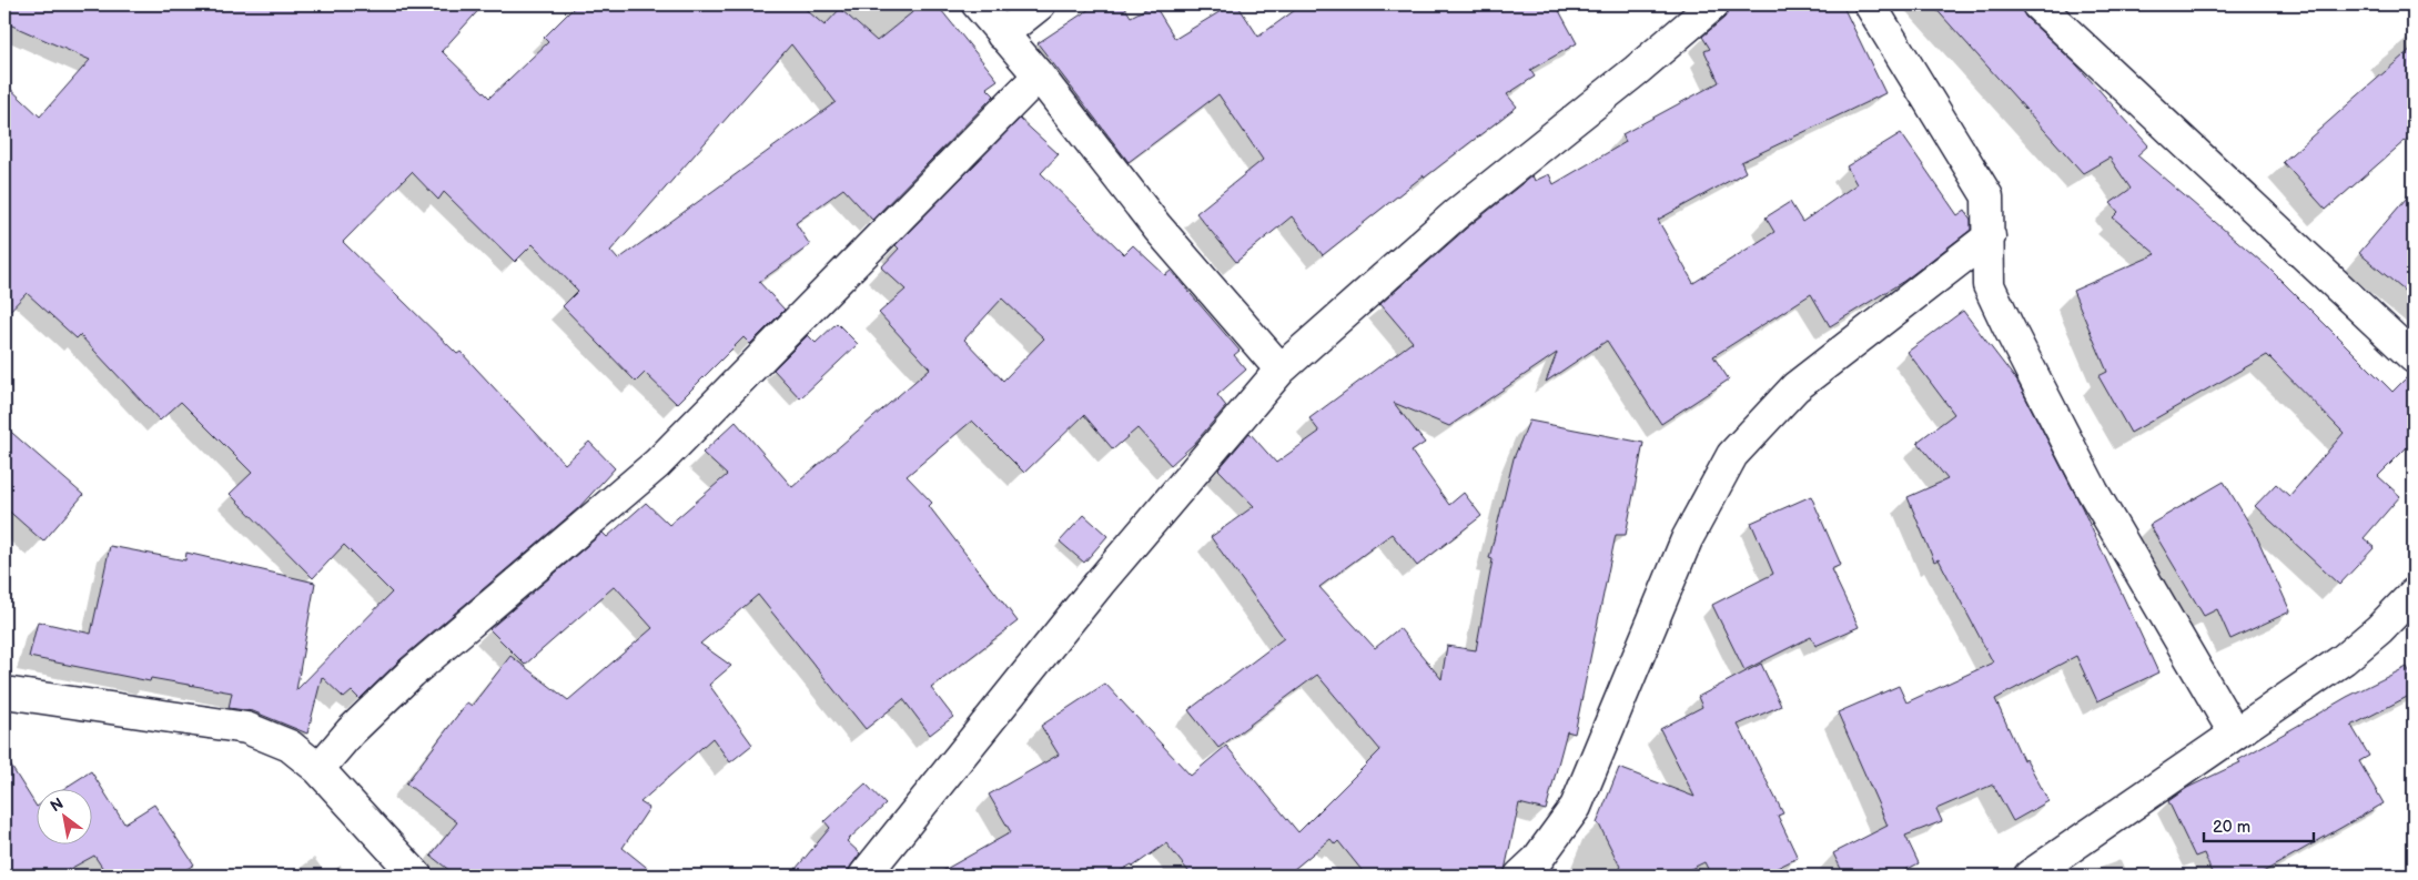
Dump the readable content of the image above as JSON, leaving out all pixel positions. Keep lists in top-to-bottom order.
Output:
{
  "scale_bar": "20 m",
  "north": "top left"
}
